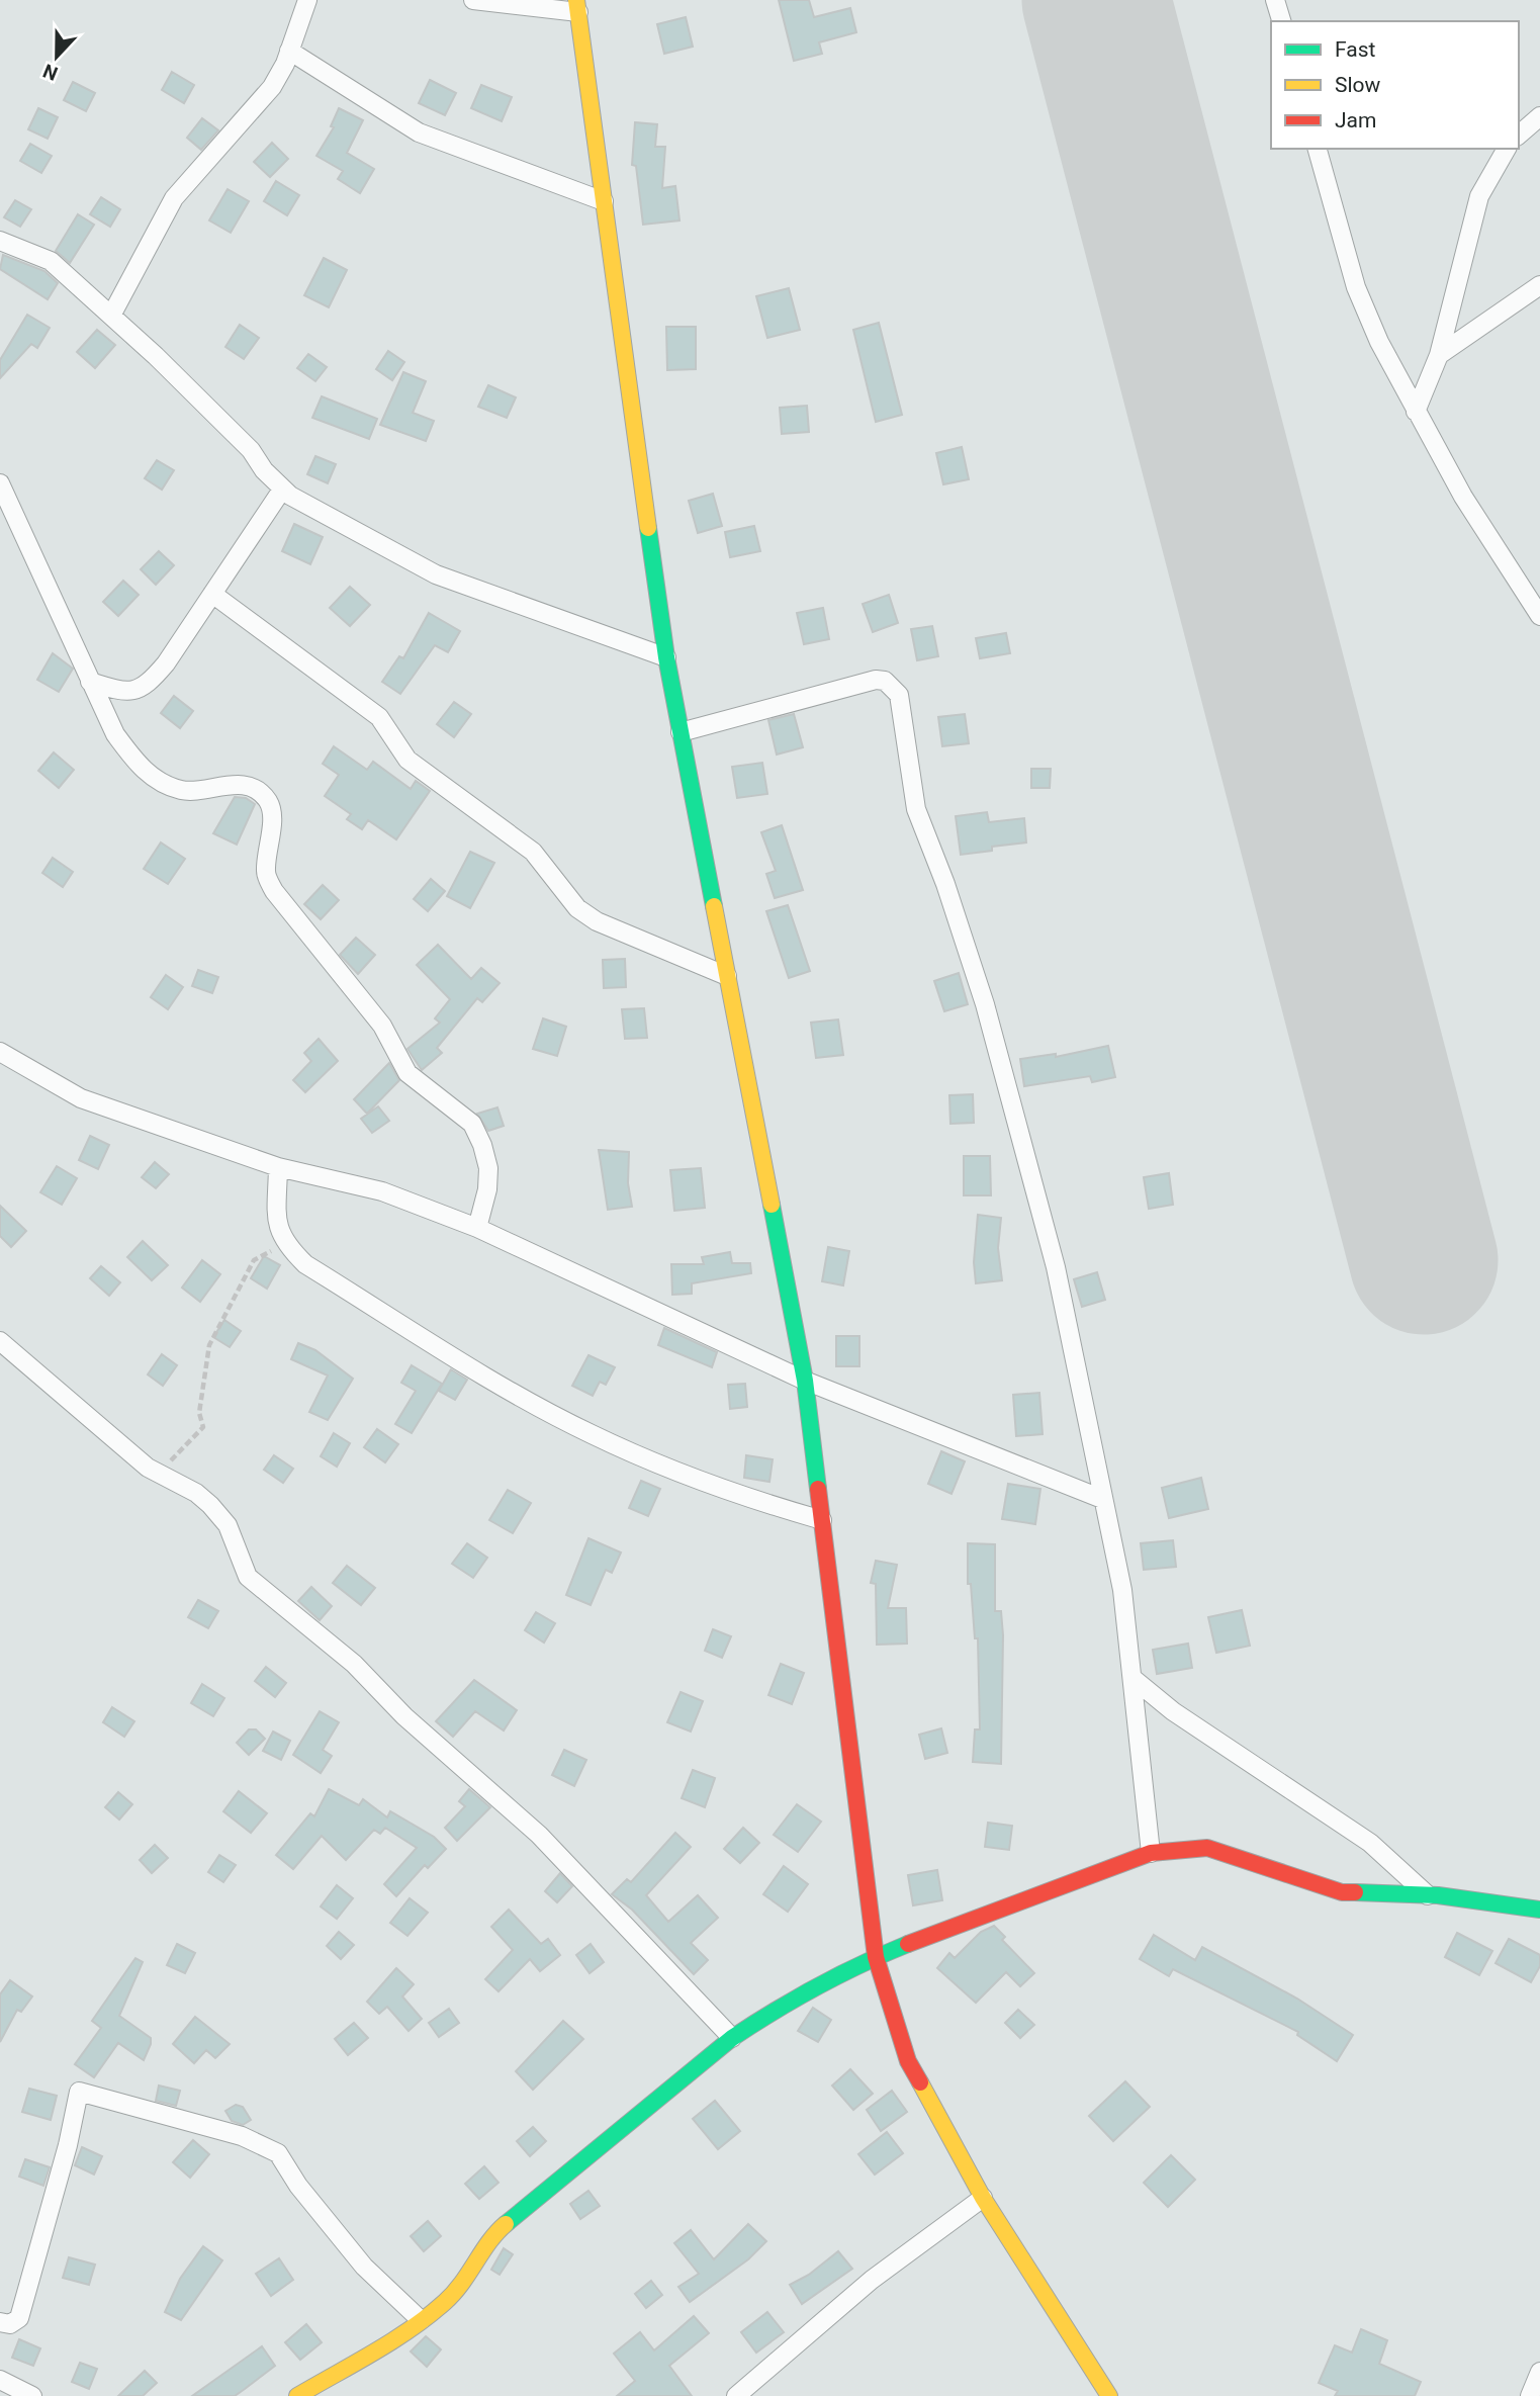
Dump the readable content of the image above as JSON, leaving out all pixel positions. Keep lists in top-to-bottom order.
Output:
{
  "legend": ["Fast", "Slow", "Jam"],
  "north": "bottom"
}
